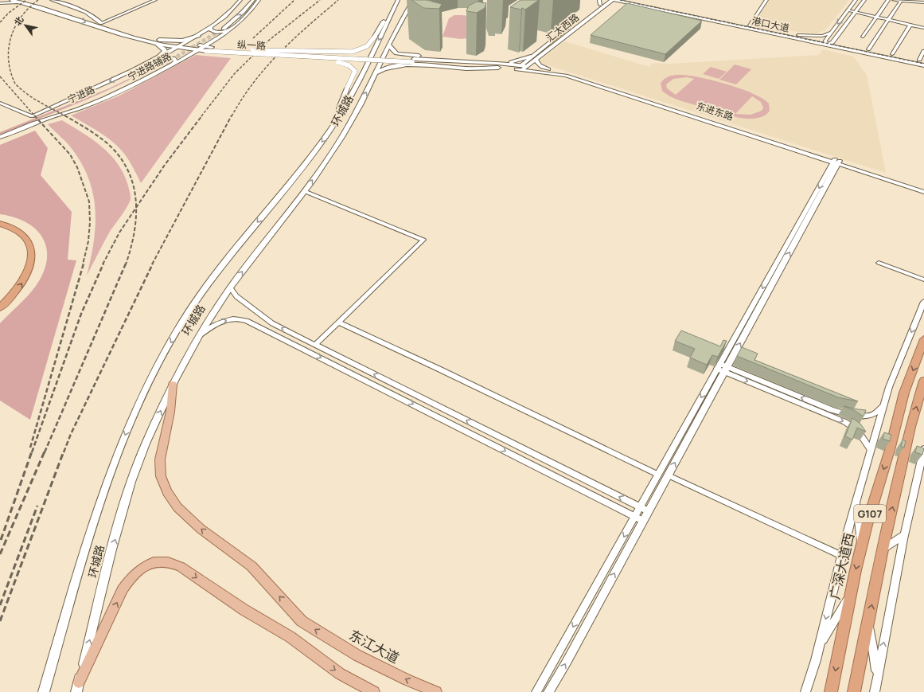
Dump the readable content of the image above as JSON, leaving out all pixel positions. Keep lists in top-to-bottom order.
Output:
{
  "streets": {
    "highway": ["G107", "广深大道西"],
    "main road": [
      "纵一路",
      "环城路",
      "东进东路",
      "东江大道"
    ],
    "street": [
      "港口大道",
      "汇太西路",
      "宁进路辅路",
      "宁进路"
    ]
  },
  "crossings": [
    ["港口大道", "汇太西路"],
    ["汇太西路", "东进东路"],
    ["纵一路", "宁进路辅路"],
    ["纵一路", "东进东路"],
    ["宁进路辅路", "宁进路"],
    ["环城路", "东江大道"]
  ],
  "one_way": ["东江大道"],
  "north": "top left"
}
